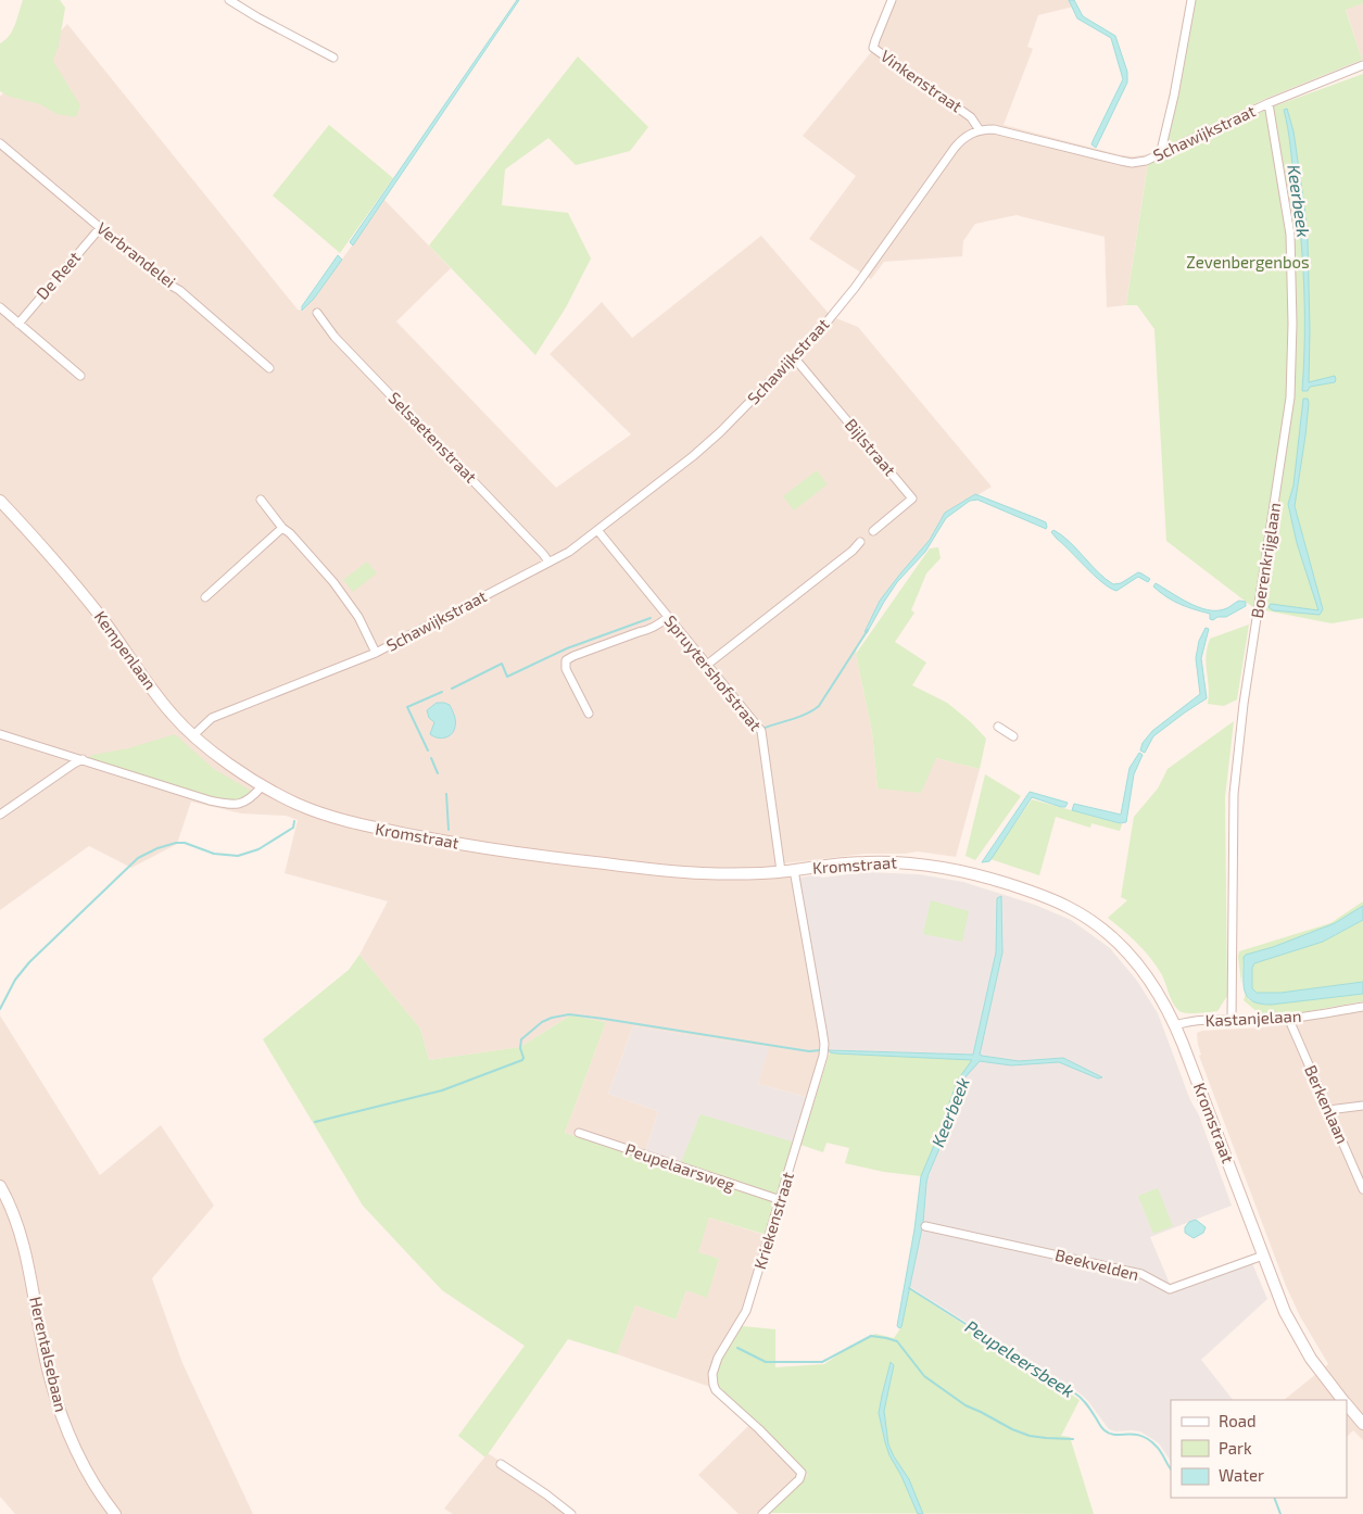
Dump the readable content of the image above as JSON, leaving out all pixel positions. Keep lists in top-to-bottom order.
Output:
{
  "streets": {
    "main road": ["Kempenlaan", "Kromstraat", "Herentalsebaan"],
    "street": [
      "Vinkenstraat",
      "Schawijkstraat",
      "Verbrandelei",
      "De Reet",
      "Selsaetenstraat",
      "Bijlstraat",
      "Boerenkrijglaan",
      "Spruytershofstraat",
      "Kastanjelaan",
      "Berkenlaan",
      "Peupelaarsweg",
      "Kriekenstraat",
      "Beekvelden"
    ]
  },
  "crossings": [
    ["Vinkenstraat", "Schawijkstraat"],
    ["Schawijkstraat", "Selsaetenstraat"],
    ["Schawijkstraat", "Bijlstraat"],
    ["Schawijkstraat", "Boerenkrijglaan"],
    ["Schawijkstraat", "Kempenlaan"],
    ["Schawijkstraat", "Spruytershofstraat"],
    ["Verbrandelei", "De Reet"],
    ["Boerenkrijglaan", "Kastanjelaan"],
    ["Kempenlaan", "Kromstraat"],
    ["Spruytershofstraat", "Kromstraat"],
    ["Kromstraat", "Kastanjelaan"],
    ["Kromstraat", "Kriekenstraat"],
    ["Kromstraat", "Beekvelden"],
    ["Kastanjelaan", "Berkenlaan"],
    ["Peupelaarsweg", "Kriekenstraat"]
  ],
  "water": ["Keerbeek", "Peupeleersbeek"],
  "parks": ["Zevenbergenbos"],
  "legend": ["Road", "Park", "Water"]
}
